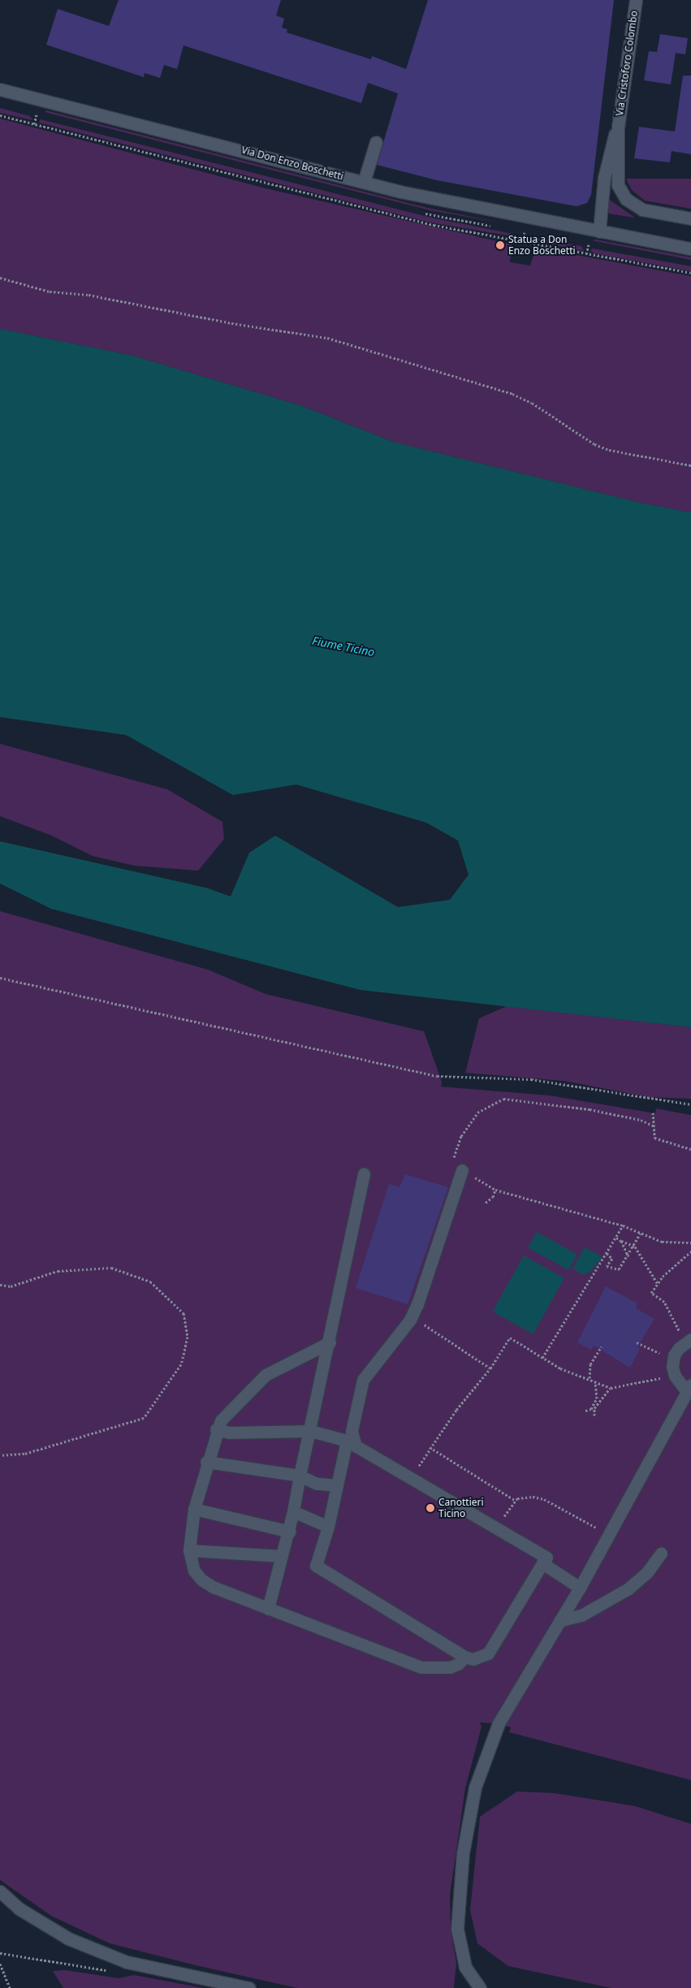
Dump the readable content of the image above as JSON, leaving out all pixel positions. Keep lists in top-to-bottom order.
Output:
{
  "streets": {
    "street": ["Via Cristoforo Colombo", "Via Don Enzo Boschetti"]
  },
  "crossings": [
    ["Via Cristoforo Colombo", "Via Don Enzo Boschetti"]
  ],
  "water": ["Fiume Ticino"],
  "places": ["Statua a Don Enzo Boschetti", "Canottieri Ticino"]
}
